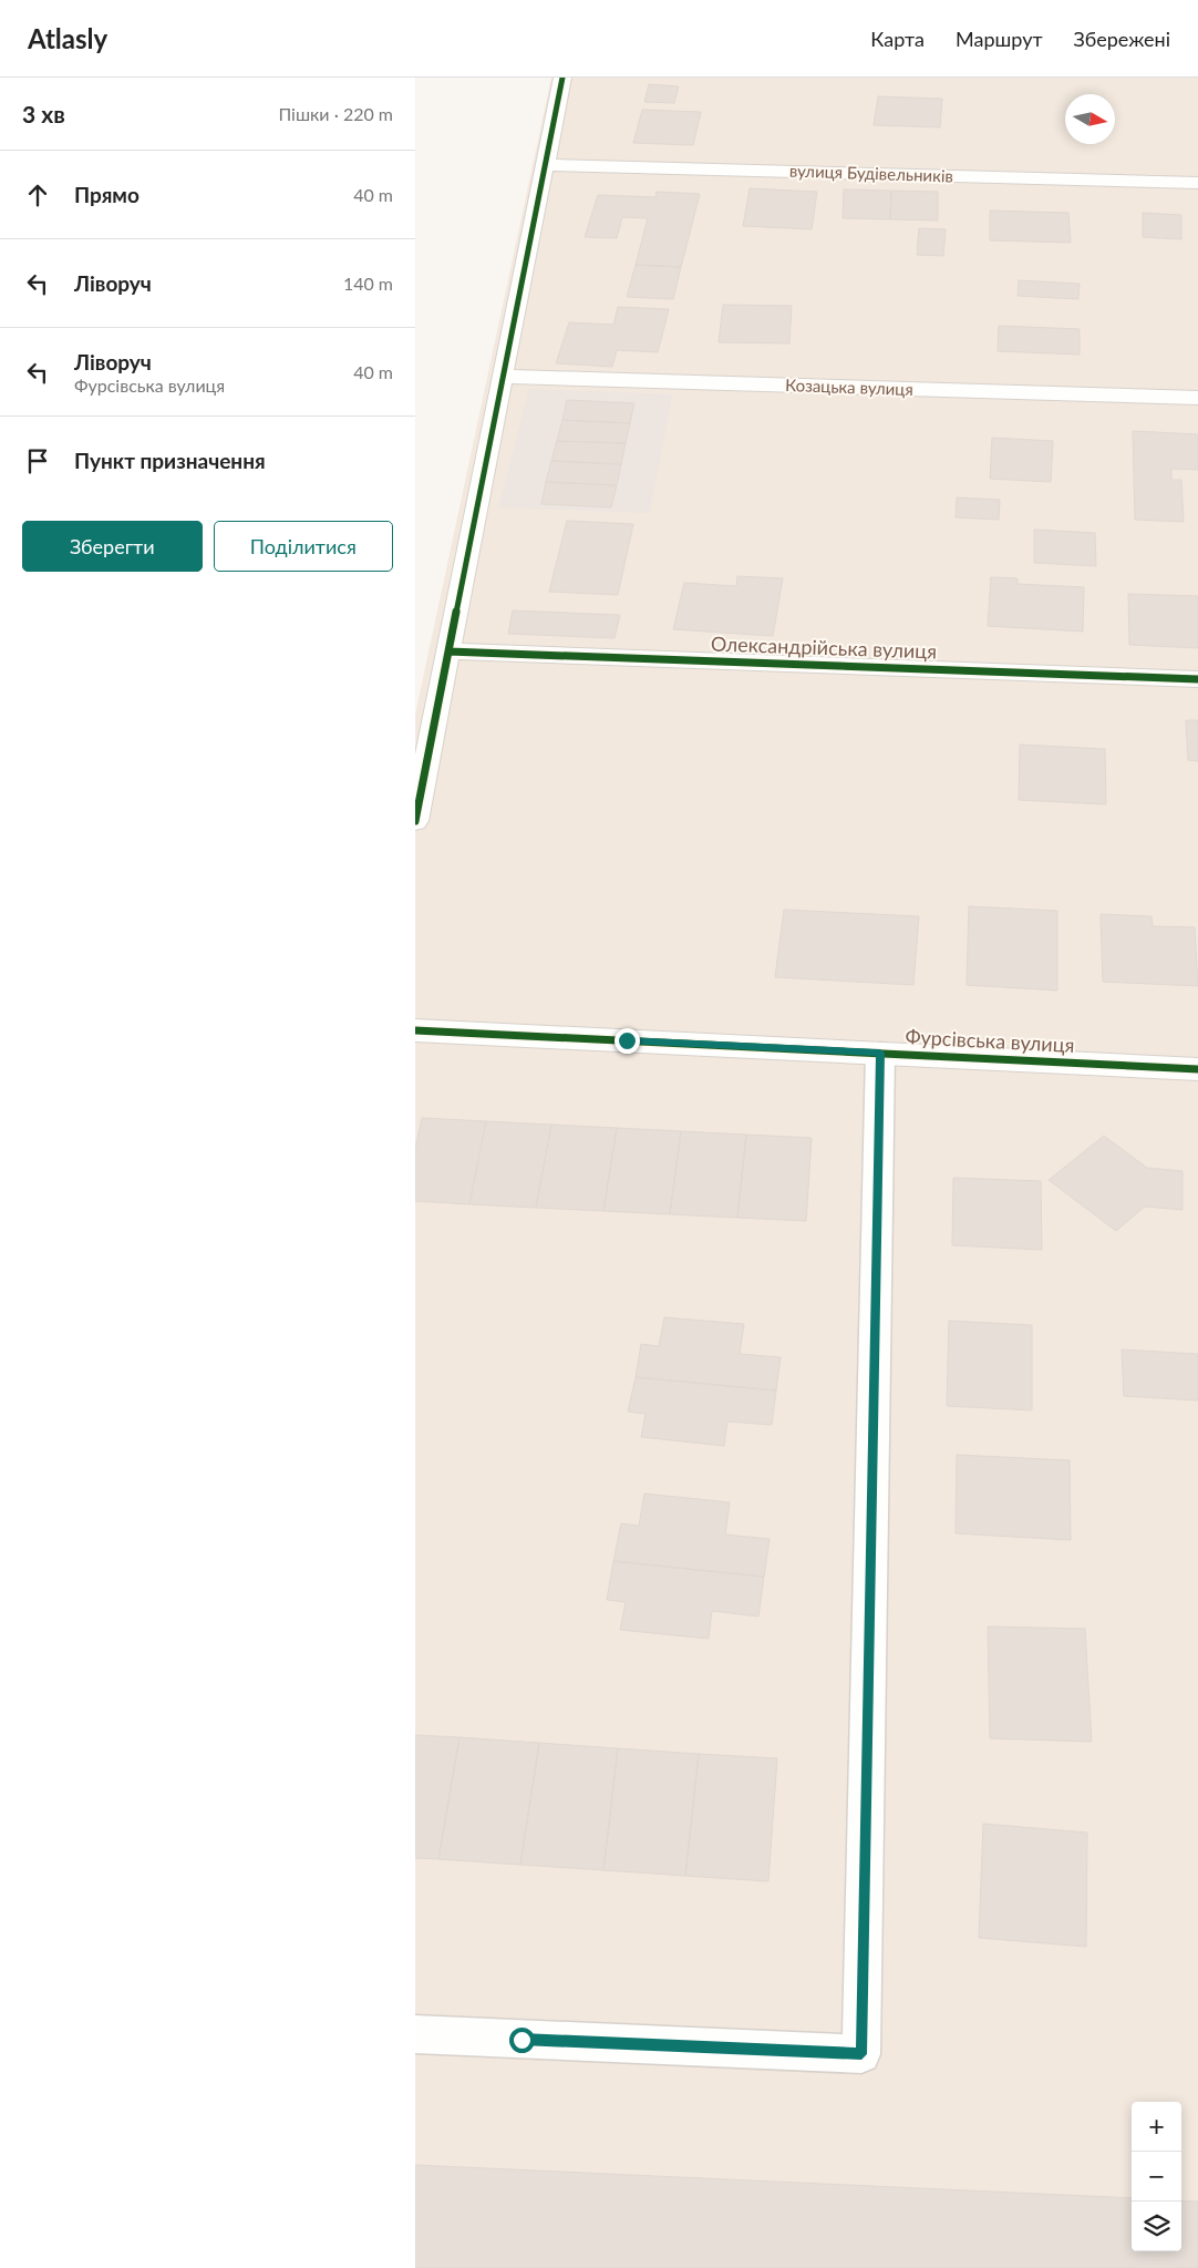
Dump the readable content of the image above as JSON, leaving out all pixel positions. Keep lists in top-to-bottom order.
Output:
{
  "streets": {
    "street": [
      "вулиця Будівельників",
      "Козацька вулиця",
      "Олександрійська вулиця",
      "Фурсівська вулиця"
    ]
  },
  "north": "right",
  "page": {
    "header": "Atlasly",
    "nav": ["Карта", "Маршрут", "Збережені"],
    "heading": ["3 хв", "Пішки · 220 m"],
    "list": [
      ["Прямо", "40 m"],
      ["Ліворуч", "140 m"],
      ["Ліворуч", "Фурсівська вулиця", "40 m"],
      "Пункт призначення"
    ],
    "buttons": ["Зберегти", "Поділитися"],
    "map_buttons": ["+", "−"]
  }
}
